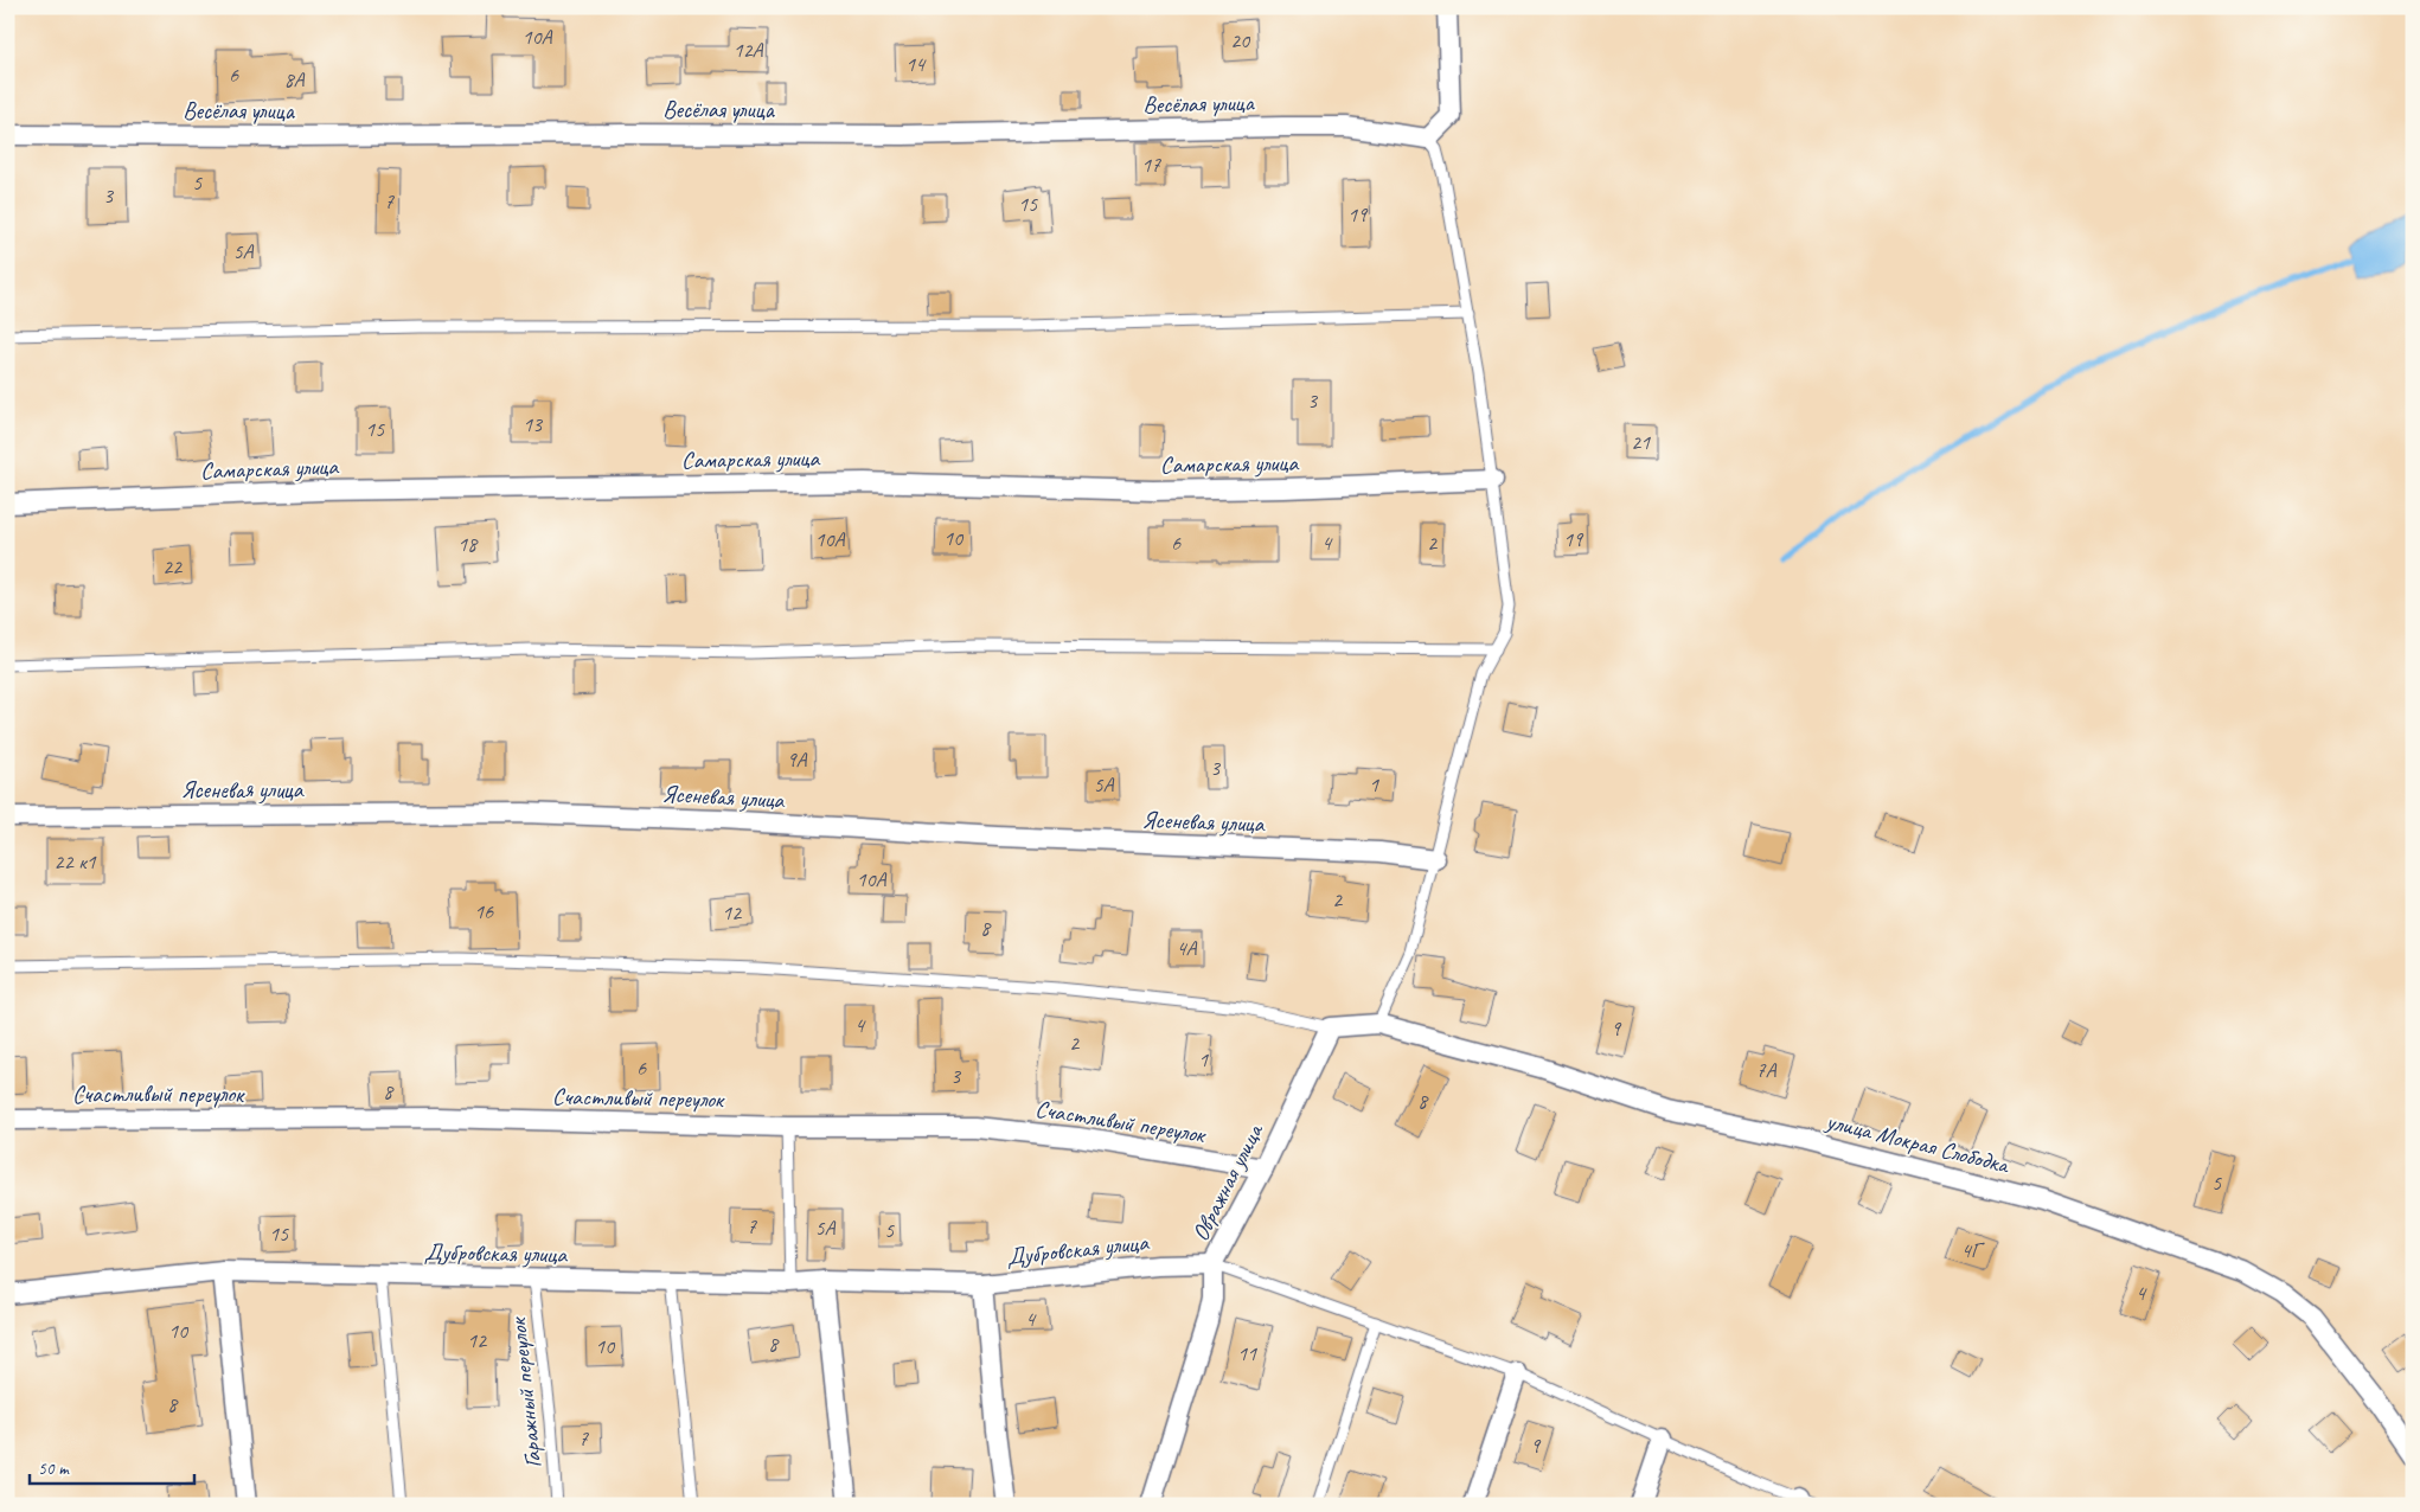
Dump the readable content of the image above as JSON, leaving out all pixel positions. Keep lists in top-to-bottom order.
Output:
{
  "streets": {
    "street": [
      "Весёлая улица",
      "Самарская улица",
      "Ясеневая улица",
      "Счастливый переулок",
      "улица Мокрая Слободка",
      "Овражная улица",
      "Дубровская улица"
    ],
    "lane": ["Гаражный переулок"]
  },
  "crossings": [
    ["Счастливый переулок", "Овражная улица"],
    ["улица Мокрая Слободка", "Овражная улица"],
    ["Овражная улица", "Дубровская улица"],
    ["Дубровская улица", "Гаражный переулок"]
  ],
  "house_numbers": [
    "10А",
    "20",
    "12А",
    "14",
    "6",
    "8А",
    "17",
    "5",
    "3",
    "7",
    "15",
    "19",
    "5А",
    "3",
    "13",
    "15",
    "21",
    "10",
    "10А",
    "19",
    "6",
    "4",
    "2",
    "18",
    "22",
    "9А",
    "3",
    "5А",
    "1",
    "22 к1",
    "10А",
    "2",
    "16",
    "12",
    "8",
    "4А",
    "4",
    "9",
    "2",
    "1",
    "6",
    "7А",
    "3",
    "8",
    "8",
    "5",
    "7",
    "5А",
    "5",
    "15",
    "4Г",
    "4",
    "4",
    "10",
    "12",
    "8",
    "10",
    "11",
    "8",
    "7",
    "9"
  ],
  "scale_bar": "50 m"
}
